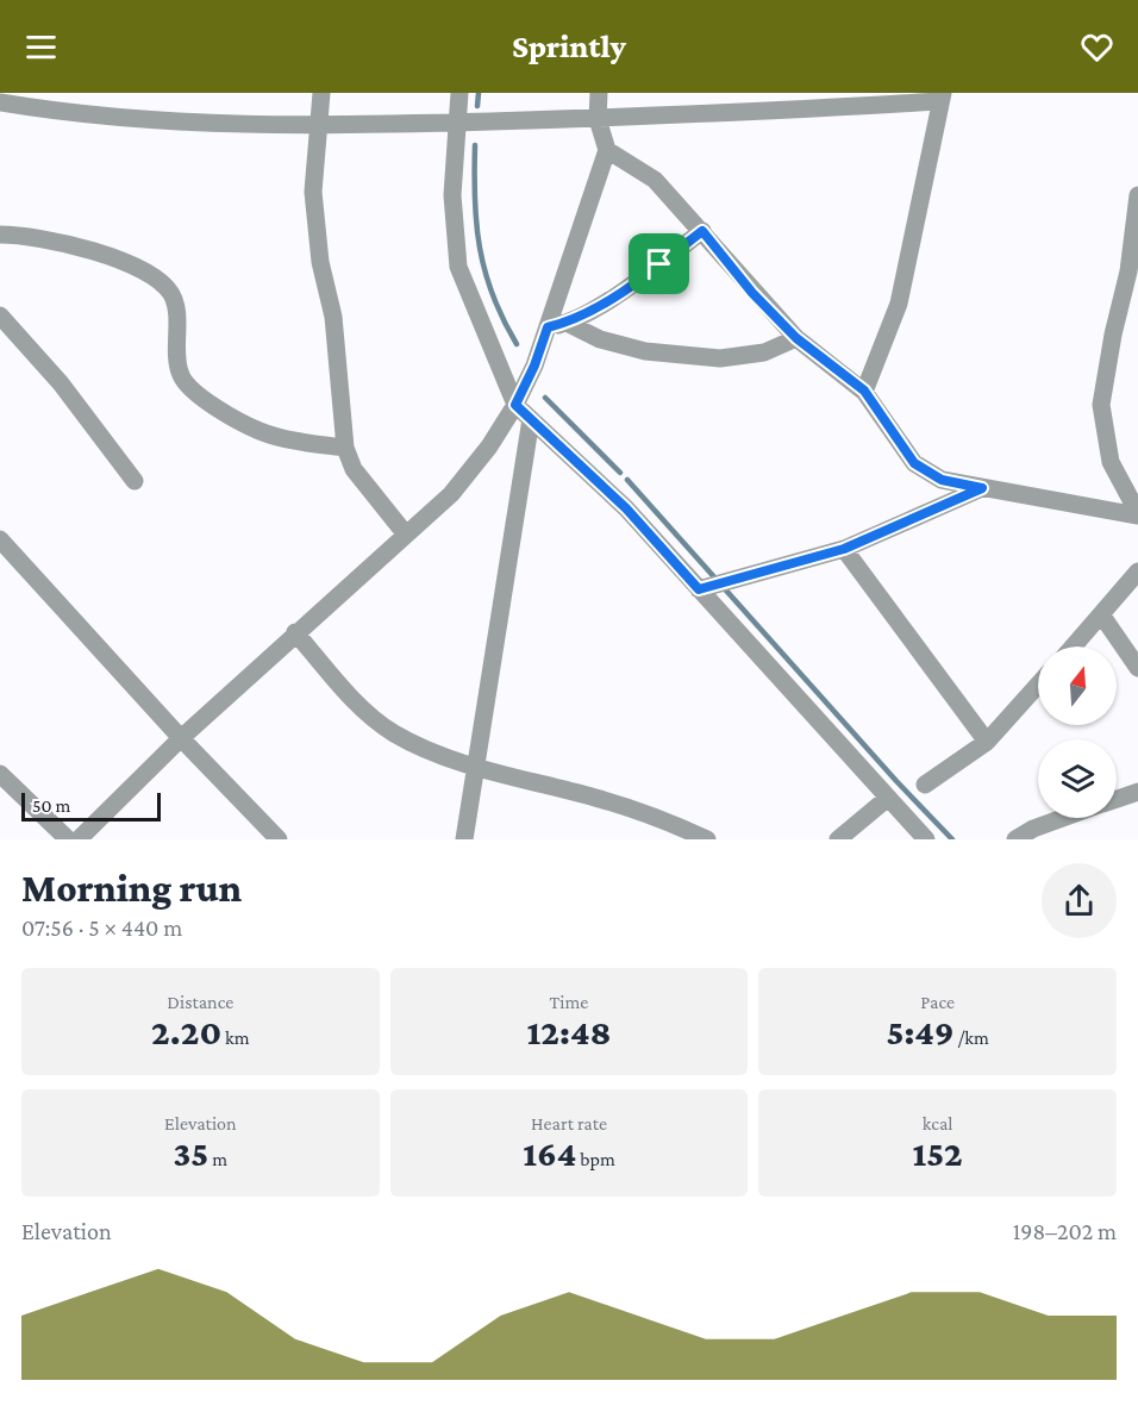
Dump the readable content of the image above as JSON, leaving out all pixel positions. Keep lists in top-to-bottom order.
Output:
{
  "scale_bar": "50 m",
  "north": "top",
  "page": {
    "header": "Sprintly",
    "scale": "50 m",
    "heading": ["Morning run", "07:56 · 5 × 440 m"],
    "stats": [
      ["Distance", "2.20 km"],
      ["Time", "12:48"],
      ["Pace", "5:49 /km"],
      ["Elevation", "35 m"],
      ["Heart rate", "164 bpm"],
      ["kcal", "152"]
    ],
    "chart": ["Elevation", "198–202 m"]
  }
}
